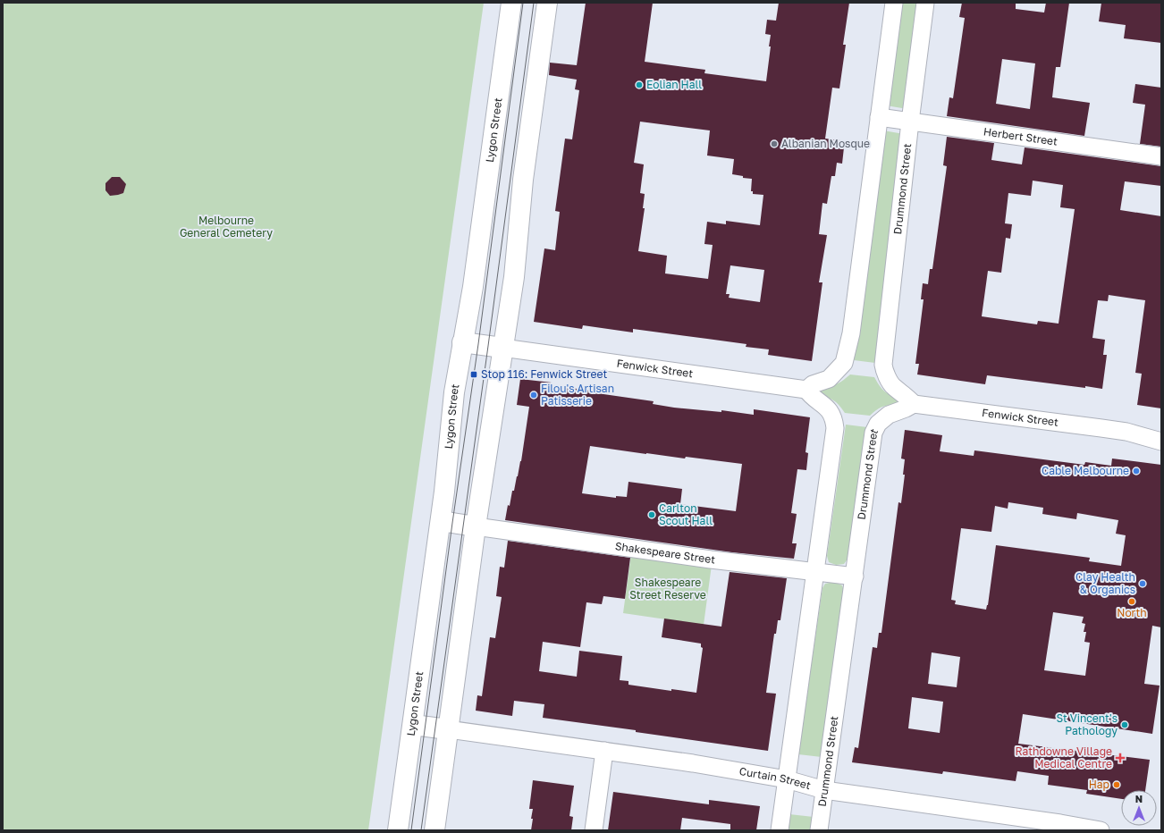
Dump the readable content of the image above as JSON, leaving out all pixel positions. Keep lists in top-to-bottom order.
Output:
{
  "streets": {
    "street": [
      "Lygon Street",
      "Herbert Street",
      "Drummond Street",
      "Fenwick Street",
      "Shakespeare Street",
      "Curtain Street"
    ]
  },
  "crossings": [
    ["Herbert Street", "Drummond Street"],
    ["Drummond Street", "Fenwick Street"],
    ["Drummond Street", "Shakespeare Street"],
    ["Drummond Street", "Curtain Street"]
  ],
  "parks": ["Melbourne General Cemetery", "Shakespeare Street Reserve"],
  "places": {
    "other": [
      "Eolian Hall",
      "Albanian Mosque",
      "Filou's Artisan Patisserie",
      "Cable Melbourne",
      "Carlton Scout Hall",
      "Clay Health & Organics",
      "North",
      "St Vincent's Pathology",
      "Hap"
    ],
    "transit": ["Stop 116: Fenwick Street"],
    "health": ["Rathdowne Village Medical Centre"]
  },
  "north": "top"
}
